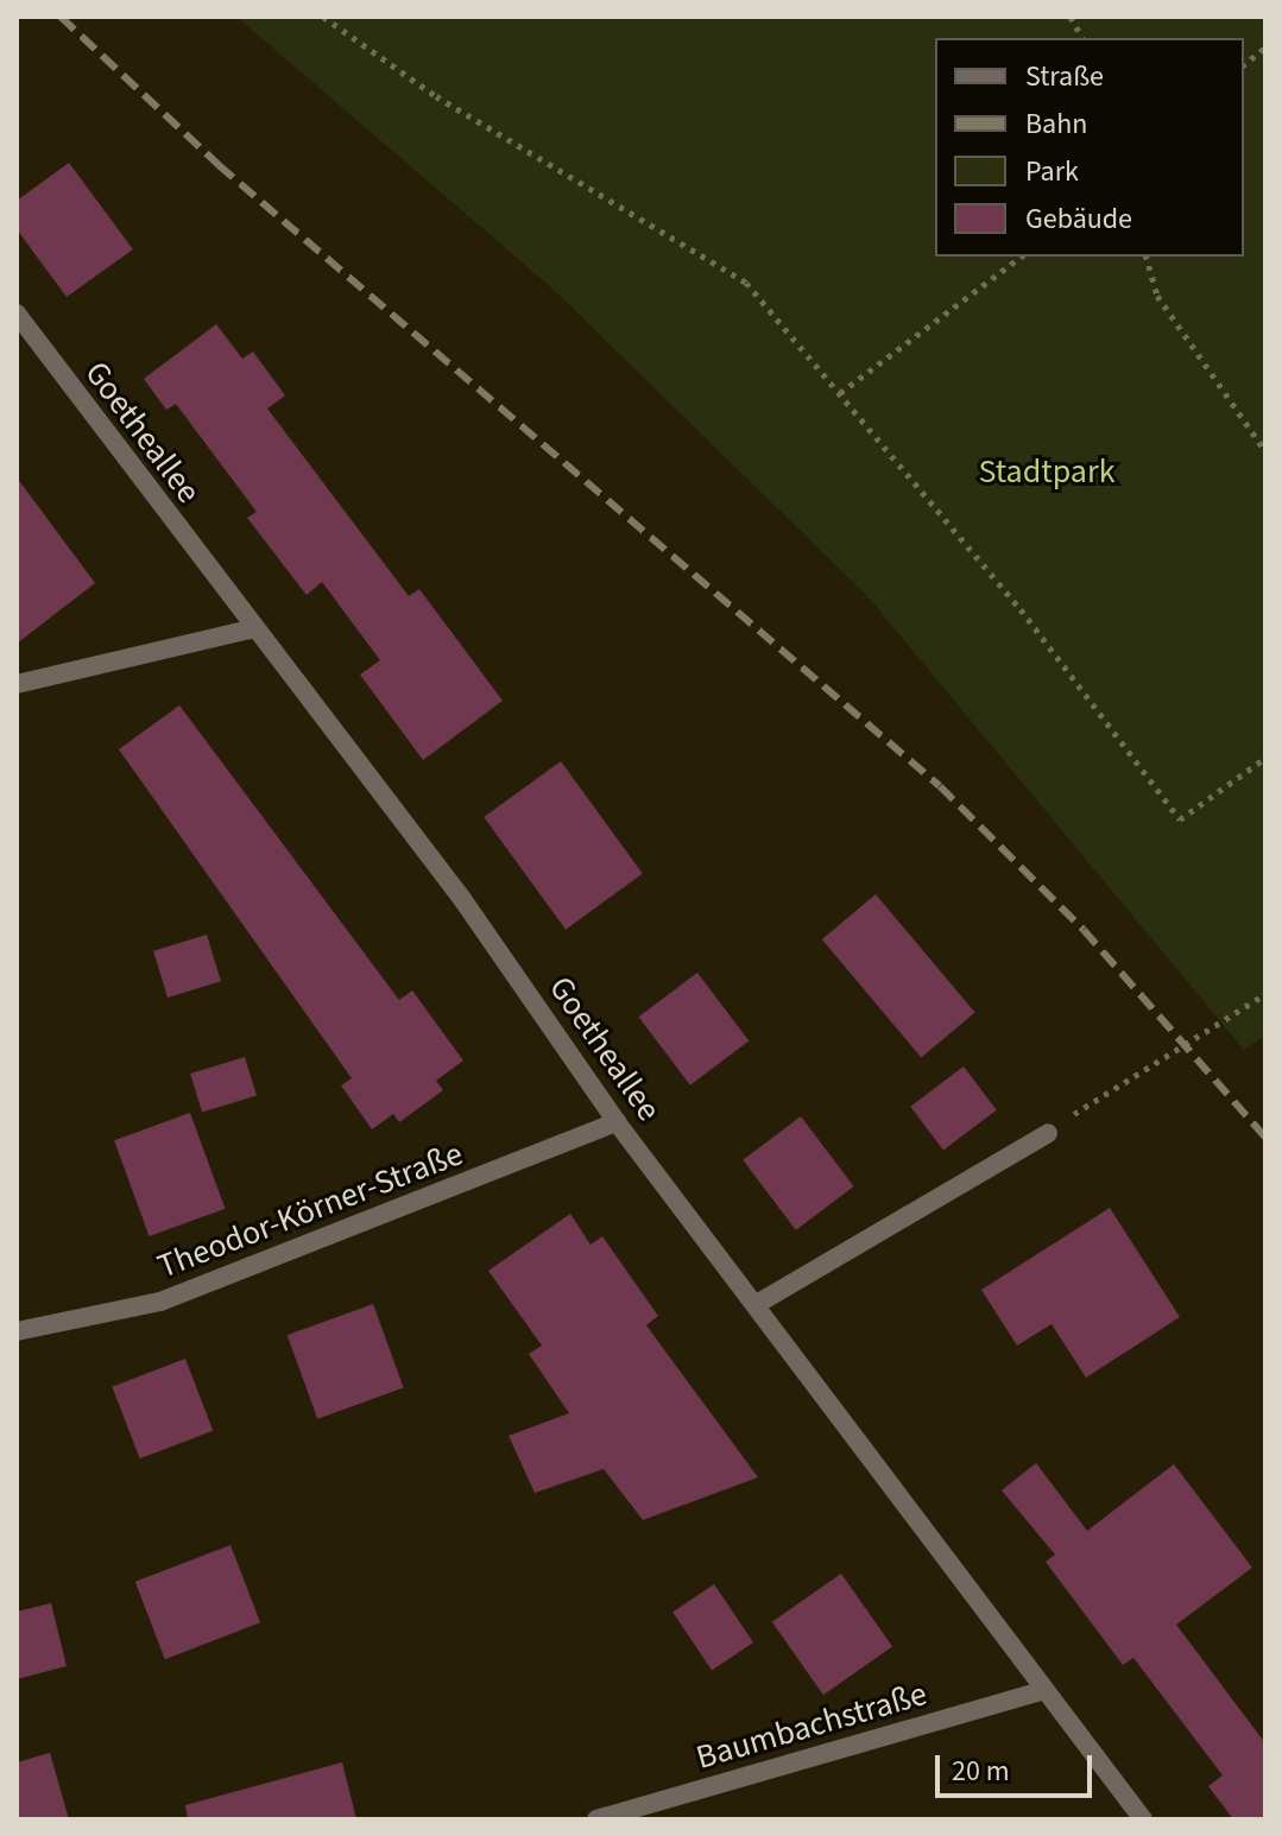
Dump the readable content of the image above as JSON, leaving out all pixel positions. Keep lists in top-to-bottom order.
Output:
{
  "streets": {
    "street": ["Goetheallee", "Theodor-Körner-Straße", "Baumbachstraße"]
  },
  "crossings": [
    ["Goetheallee", "Theodor-Körner-Straße"],
    ["Goetheallee", "Baumbachstraße"]
  ],
  "parks": ["Stadtpark"],
  "legend": [
    "Straße",
    "Bahn",
    "Park",
    "Gebäude"
  ],
  "scale_bar": "20 m"
}
